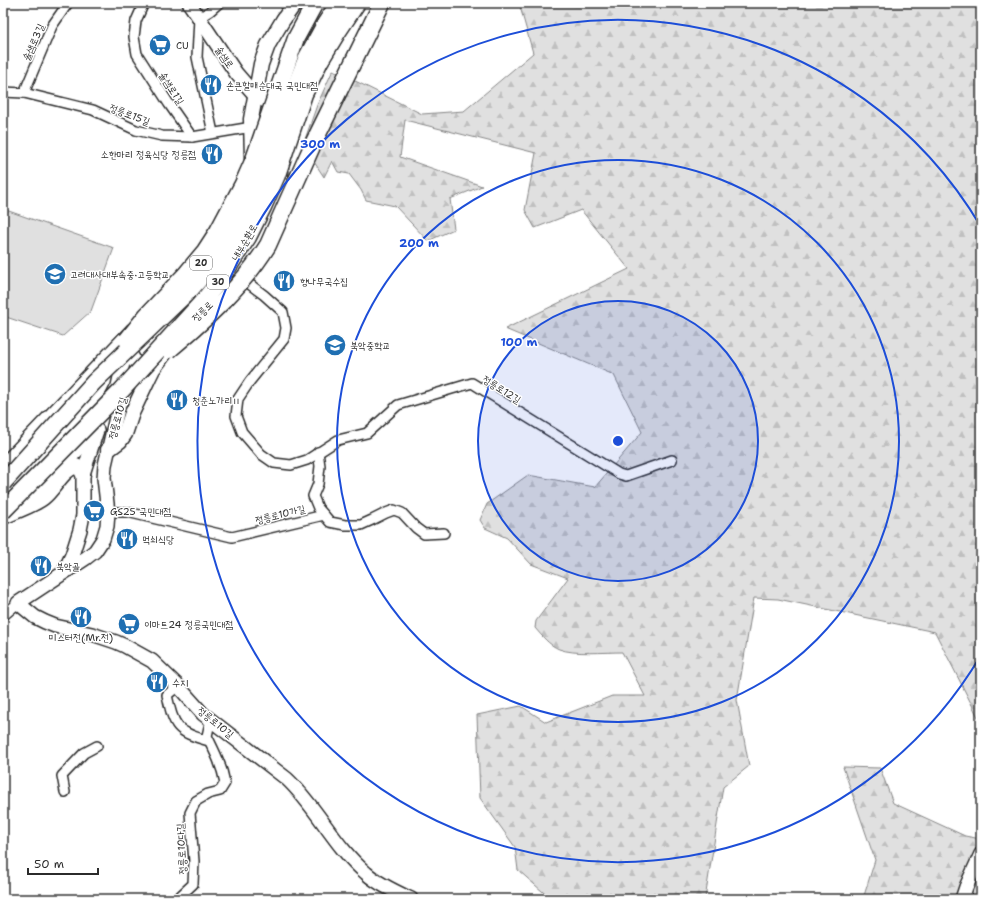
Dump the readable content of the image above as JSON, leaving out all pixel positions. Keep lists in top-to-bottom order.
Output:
{
  "streets": {
    "highway": ["내부순환로", "30"],
    "main road": [
      "솔샘로",
      "20",
      "정릉로",
      "정릉로10길"
    ],
    "street": [
      "솔샘로3길",
      "솔샘로1길",
      "정릉로15길",
      "정릉로12길",
      "정릉로10가길",
      "정릉로10다길"
    ]
  },
  "crossings": [
    ["솔샘로3길", "정릉로15길"],
    ["솔샘로", "20"],
    ["솔샘로", "정릉로"],
    ["솔샘로1길", "정릉로15길"],
    ["정릉로15길", "20"],
    ["내부순환로", "정릉로"],
    ["내부순환로", "정릉로10길"],
    ["20", "정릉로10길"],
    ["정릉로", "정릉로12길"],
    ["정릉로", "정릉로10길"],
    ["정릉로10길", "정릉로10가길"]
  ],
  "places": {
    "supermarket": ["CU", "GS25 국민대점", "이마트24 정릉국민대점"],
    "restaurant": [
      "손큰할매순대국 국민대점",
      "소한마리 정육식당 정릉점",
      "향나무국수집",
      "청춘노가리Ⅱ",
      "먹쇠식당",
      "북악골",
      "미스터전(Mr.전)",
      "수지"
    ],
    "school or university": ["고려대사대부속중·고등학교", "북악중학교"]
  },
  "scale_bar": "50 m",
  "rings": ["300 m", "200 m", "100 m"]
}
